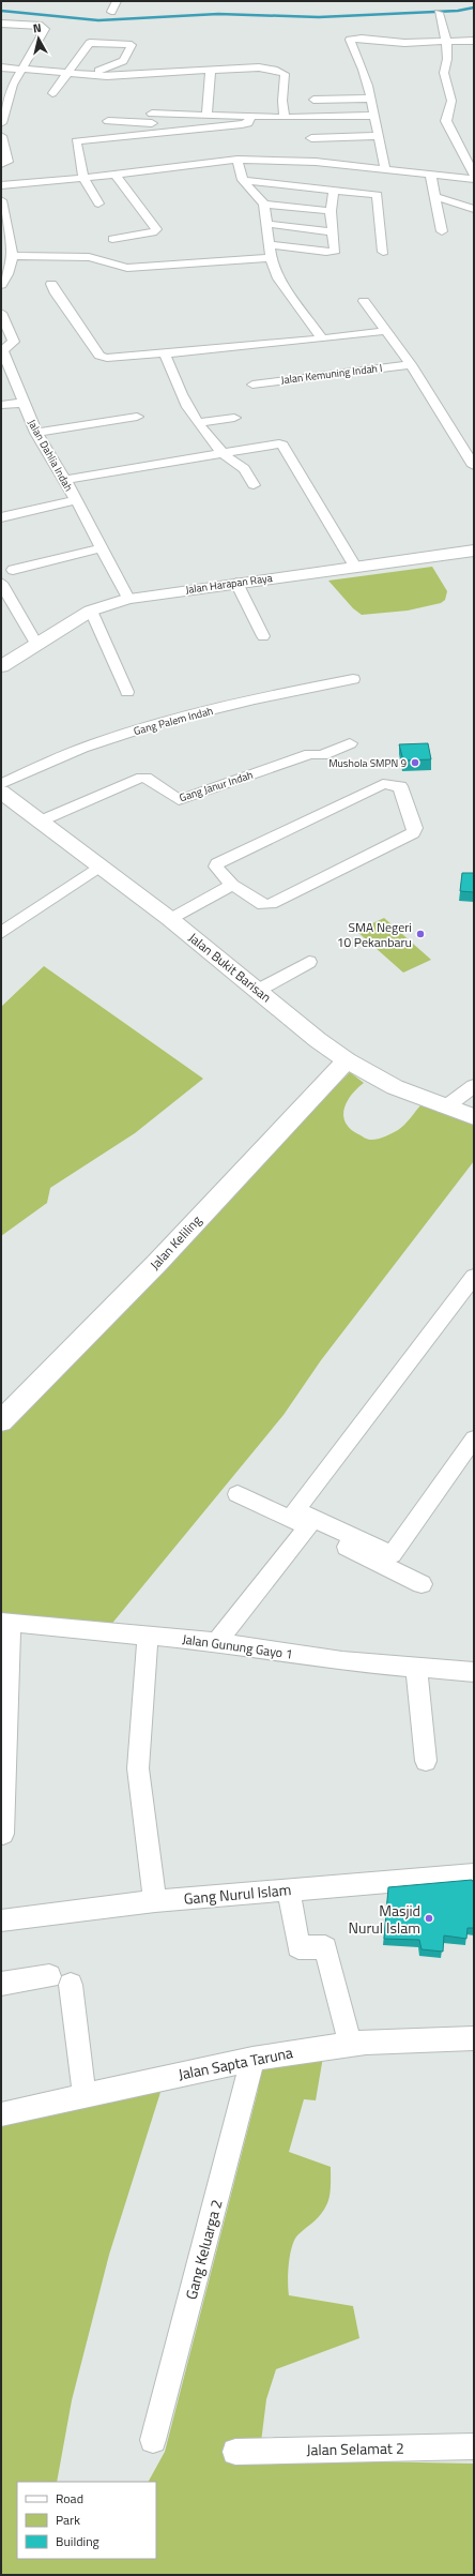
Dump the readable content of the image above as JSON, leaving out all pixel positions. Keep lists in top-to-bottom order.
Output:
{
  "streets": {
    "main road": ["Jalan Harapan Raya", "Jalan Bukit Barisan", "Jalan Keliling"],
    "street": [
      "Jalan Kemuning Indah I",
      "Jalan Dahlia Indah",
      "Gang Palem Indah",
      "Gang Janur Indah",
      "Jalan Gunung Gayo 1",
      "Gang Nurul Islam",
      "Jalan Sapta Taruna",
      "Gang Keluarga 2",
      "Jalan Selamat 2"
    ]
  },
  "crossings": [
    ["Jalan Dahlia Indah", "Jalan Harapan Raya"],
    ["Gang Janur Indah", "Jalan Bukit Barisan"],
    ["Jalan Bukit Barisan", "Jalan Keliling"],
    ["Jalan Sapta Taruna", "Gang Keluarga 2"]
  ],
  "places": ["Mushola SMPN 9", "SMA Negeri 10 Pekanbaru", "Masjid Nurul Islam"],
  "legend": ["Road", "Park", "Building"],
  "north": "top"
}
